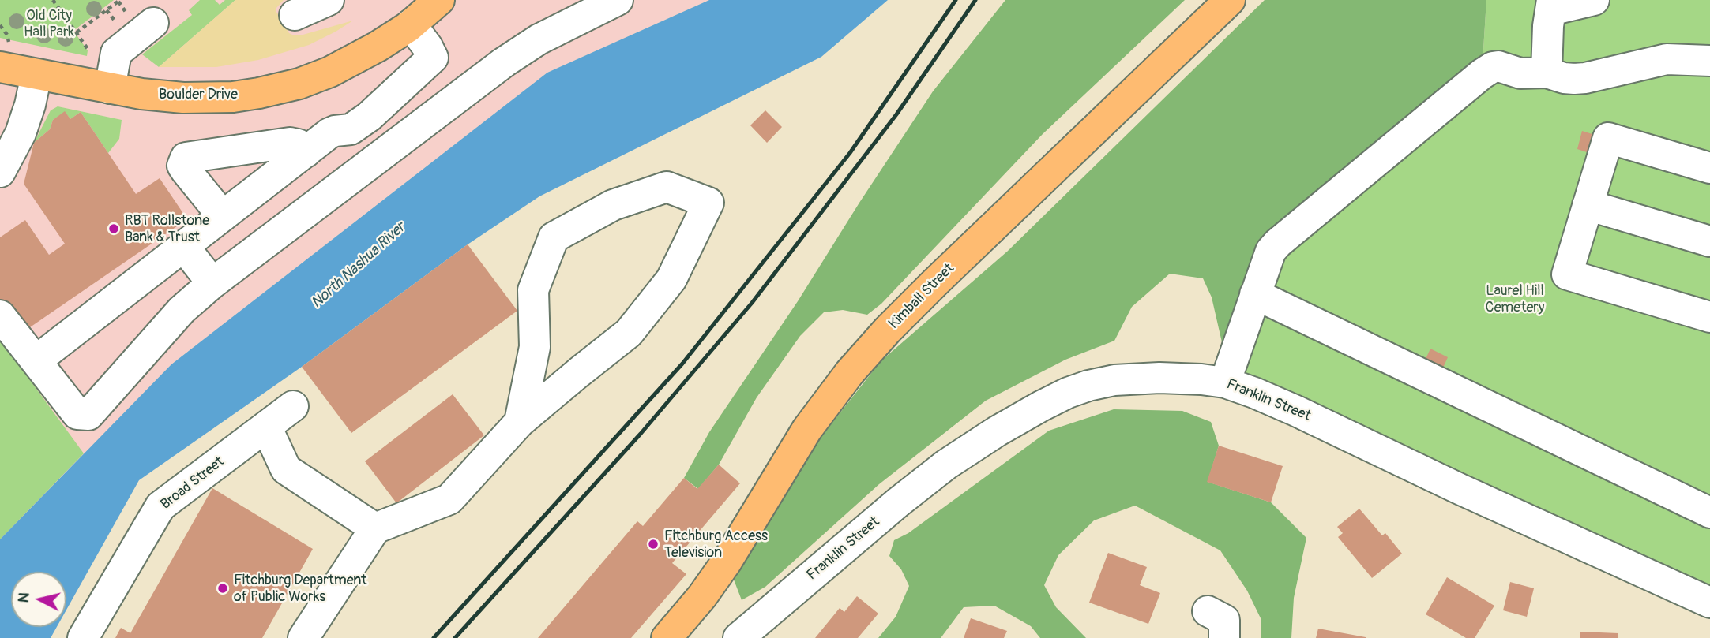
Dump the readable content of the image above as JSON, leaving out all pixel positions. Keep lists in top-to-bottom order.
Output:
{
  "streets": {
    "main road": ["Boulder Drive", "Kimball Street"],
    "street": ["Franklin Street", "Broad Street"]
  },
  "water": ["North Nashua River"],
  "parks": ["Old City Hall Park", "Laurel Hill Cemetery"],
  "places": ["RBT Rollstone Bank & Trust", "Fitchburg Access Television", "Fitchburg Department of Public Works"],
  "north": "left"
}
